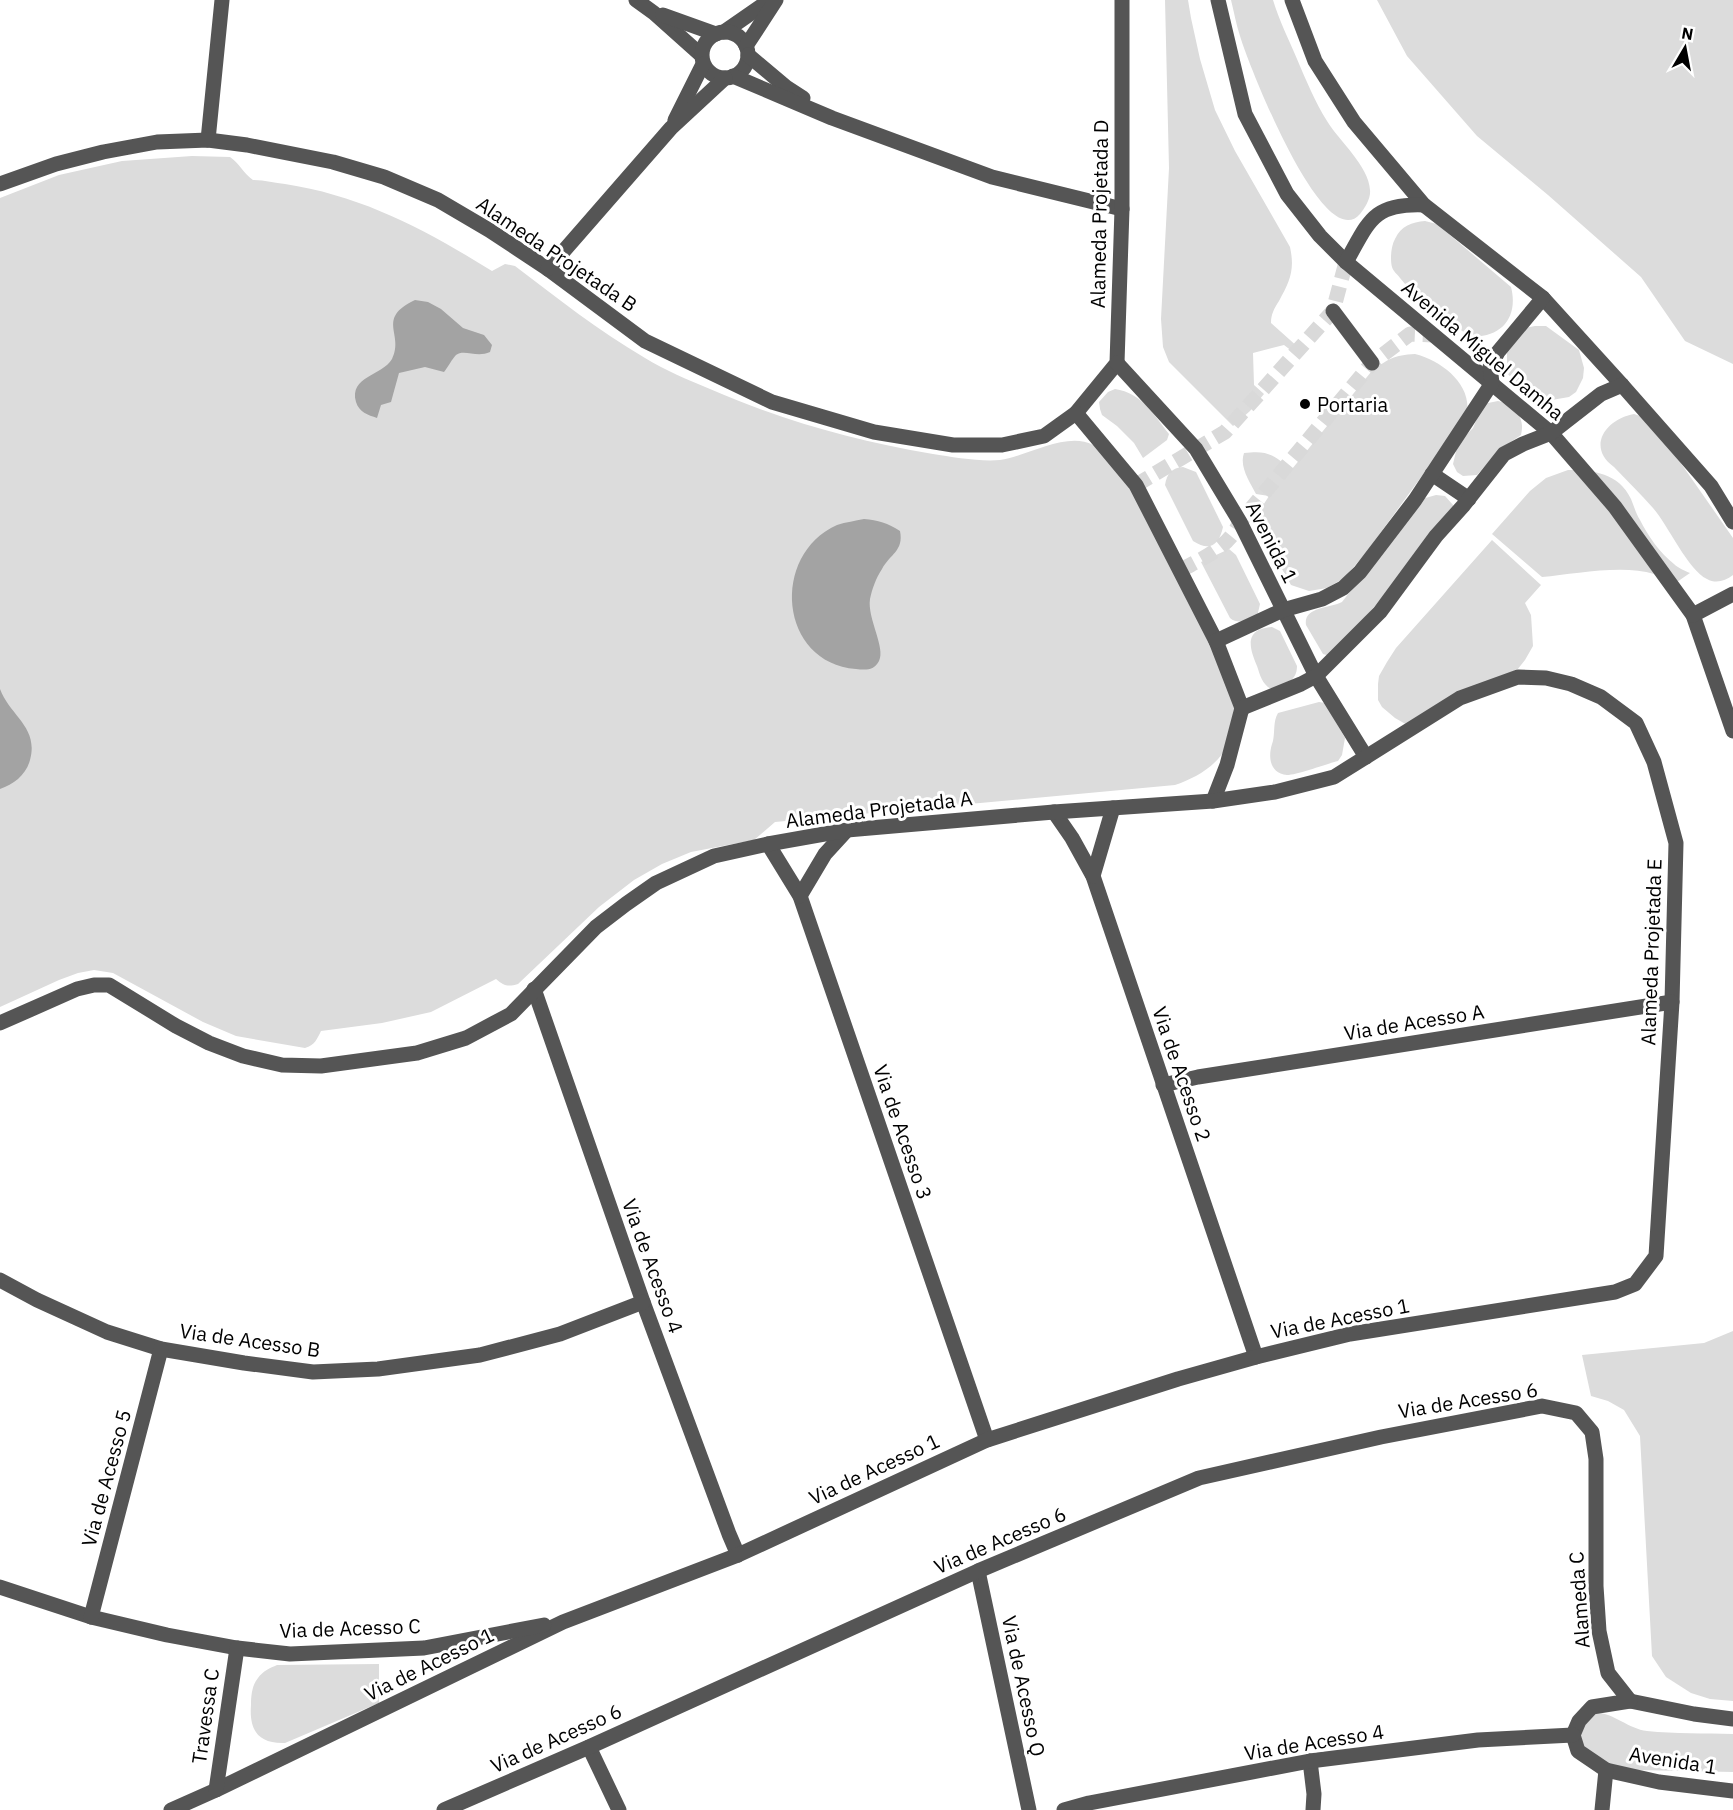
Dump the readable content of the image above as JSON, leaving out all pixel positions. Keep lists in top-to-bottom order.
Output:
{
  "streets": {
    "street": [
      "Alameda Projetada D",
      "Alameda Projetada B",
      "Avenida Miguel Damha",
      "Avenida 1",
      "Alameda Projetada A",
      "Alameda Projetada E",
      "Via de Acesso A",
      "Via de Acesso 2",
      "Via de Acesso 3",
      "Via de Acesso 4",
      "Via de Acesso 1",
      "Via de Acesso B",
      "Via de Acesso 6",
      "Via de Acesso 5",
      "Alameda C",
      "Via de Acesso C",
      "Via de Acesso Q",
      "Travessa C"
    ]
  },
  "crossings": [
    ["Alameda Projetada D", "Avenida 1"],
    ["Avenida 1", "Alameda Projetada A"],
    ["Alameda Projetada A", "Alameda Projetada E"],
    ["Alameda Projetada A", "Via de Acesso 2"],
    ["Alameda Projetada A", "Via de Acesso 3"],
    ["Alameda Projetada A", "Via de Acesso 4"],
    ["Alameda Projetada E", "Via de Acesso A"],
    ["Alameda Projetada E", "Via de Acesso 1"],
    ["Via de Acesso A", "Via de Acesso 2"],
    ["Via de Acesso 2", "Via de Acesso 1"],
    ["Via de Acesso 3", "Via de Acesso 1"],
    ["Via de Acesso 4", "Via de Acesso 1"],
    ["Via de Acesso 4", "Via de Acesso B"],
    ["Via de Acesso 1", "Via de Acesso C"],
    ["Via de Acesso 1", "Travessa C"],
    ["Via de Acesso B", "Via de Acesso 5"],
    ["Via de Acesso 6", "Alameda C"],
    ["Via de Acesso 6", "Via de Acesso Q"],
    ["Via de Acesso 5", "Via de Acesso C"],
    ["Via de Acesso C", "Travessa C"]
  ],
  "places": ["Portaria"],
  "north": "top"
}
